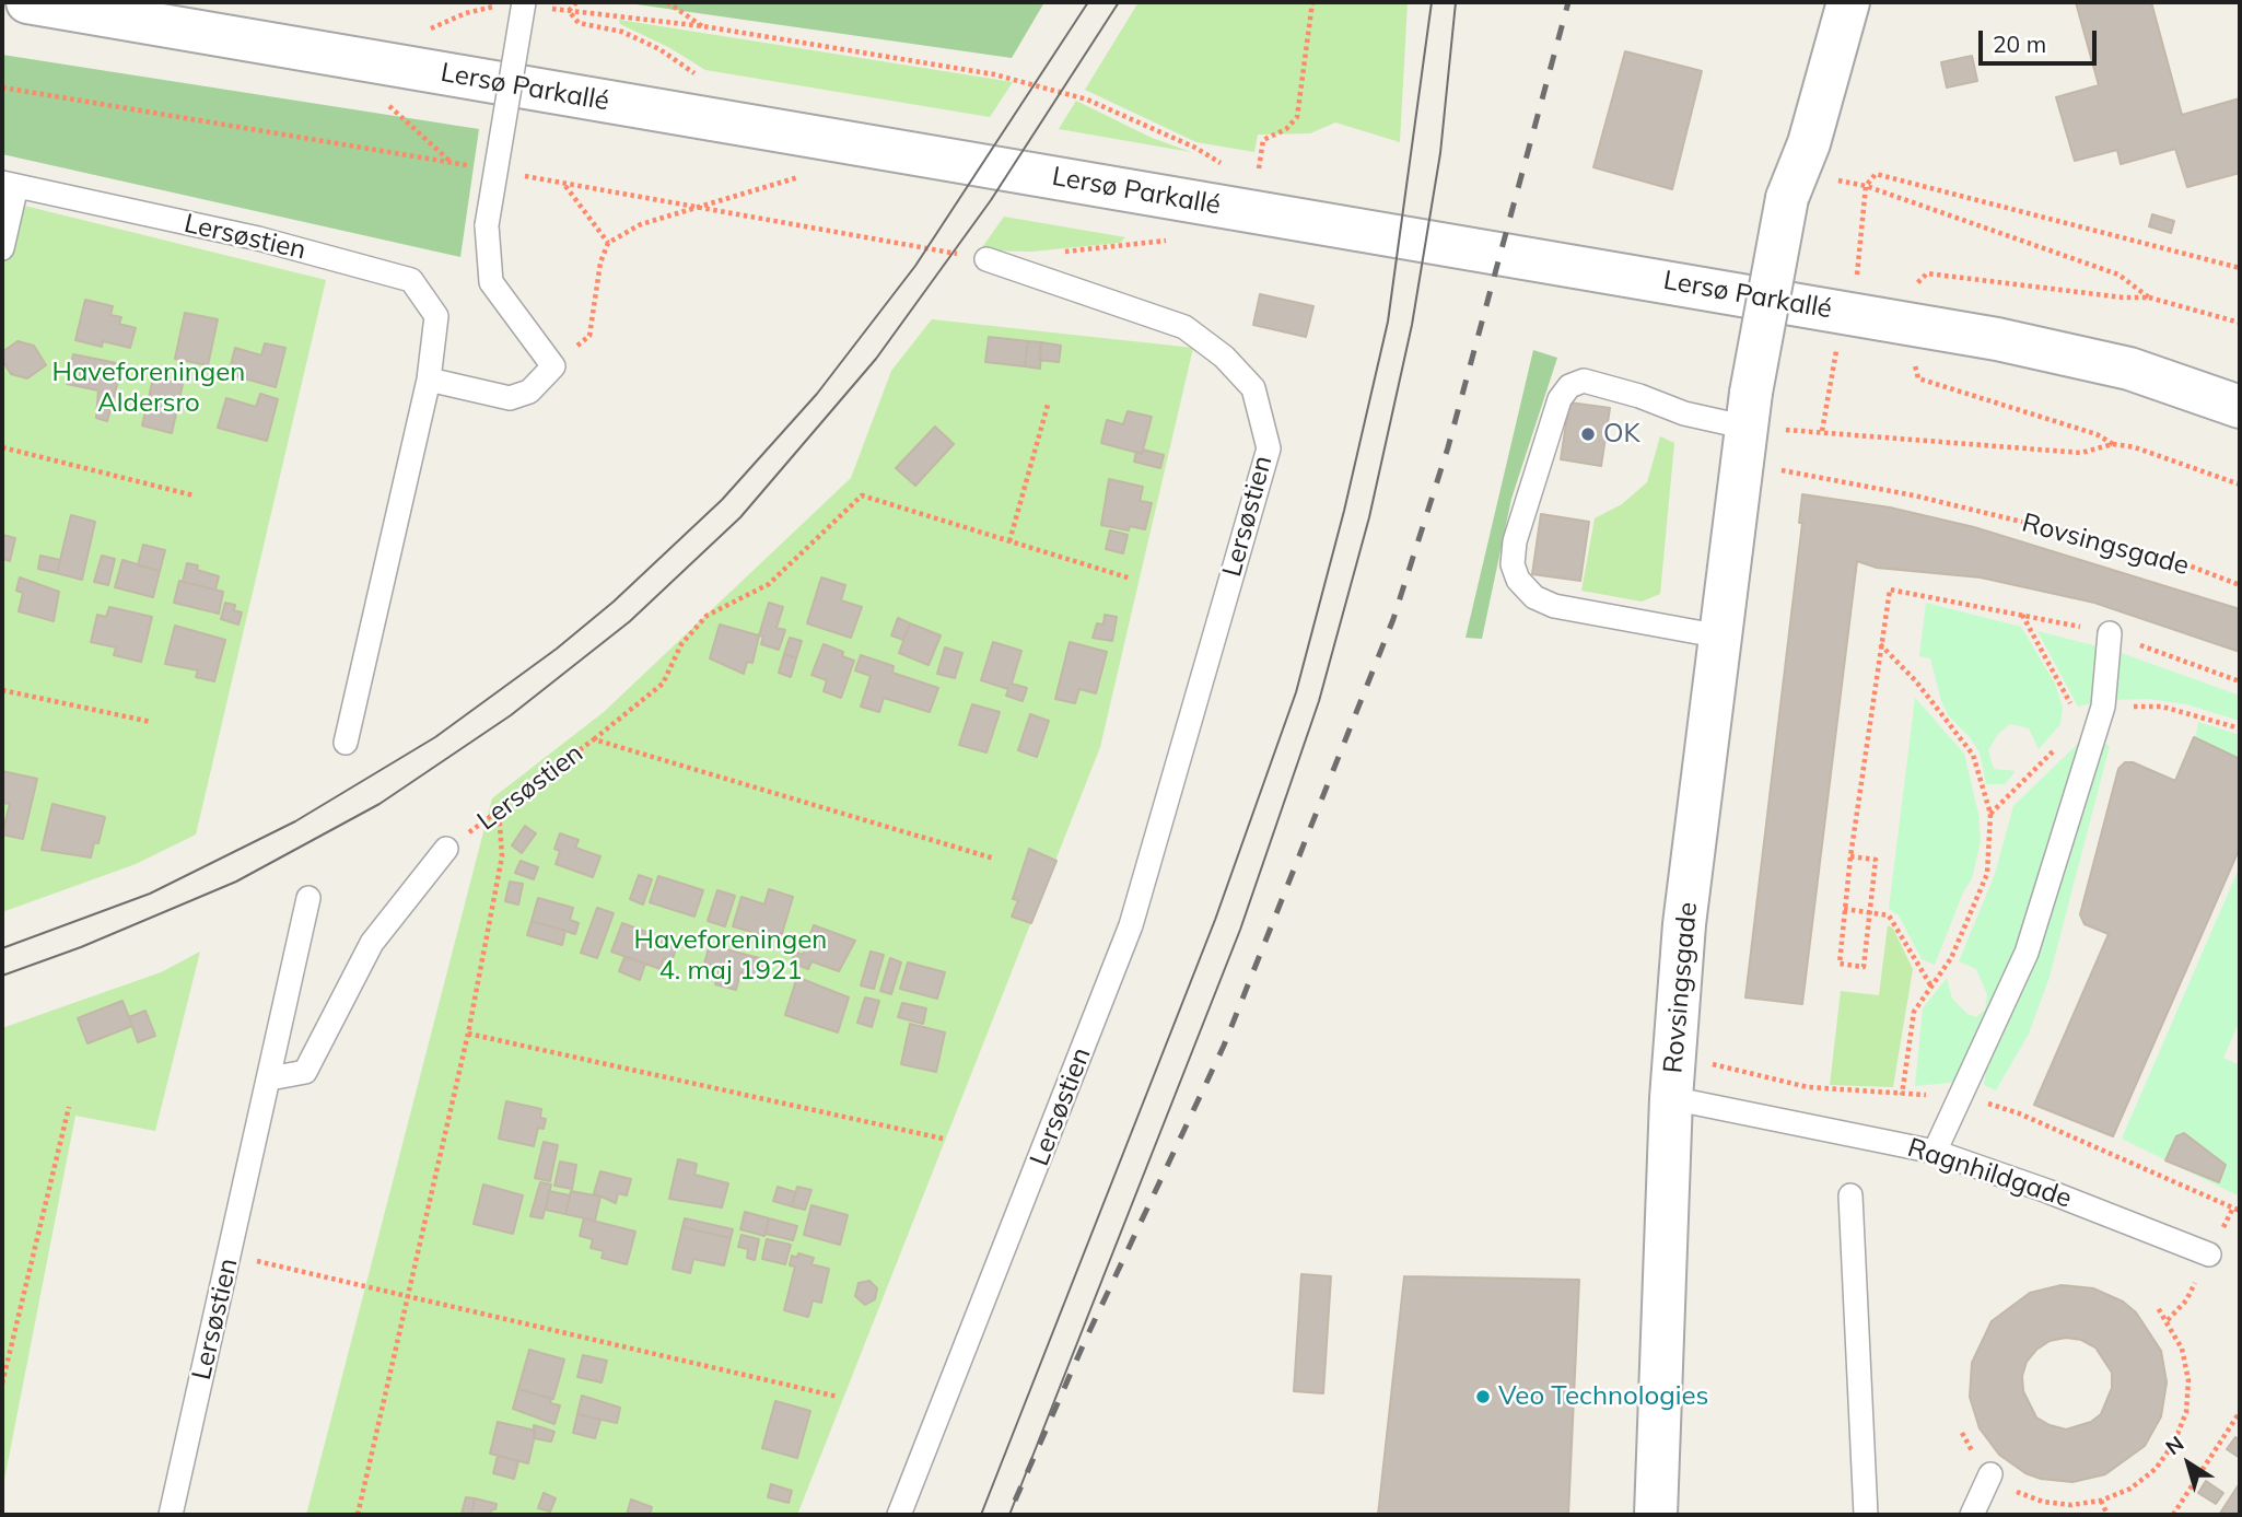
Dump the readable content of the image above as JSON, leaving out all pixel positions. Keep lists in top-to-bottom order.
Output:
{
  "streets": {
    "street": ["Lersø Parkallé", "Rovsingsgade"],
    "lane": ["Lersøstien", "Ragnhildgade"]
  },
  "crossings": [
    ["Rovsingsgade", "Ragnhildgade"]
  ],
  "parks": ["Haveforeningen Aldersro", "Haveforeningen 4. maj 1921"],
  "places": ["OK", "Veo Technologies"],
  "scale_bar": "20 m",
  "north": "top left"
}
